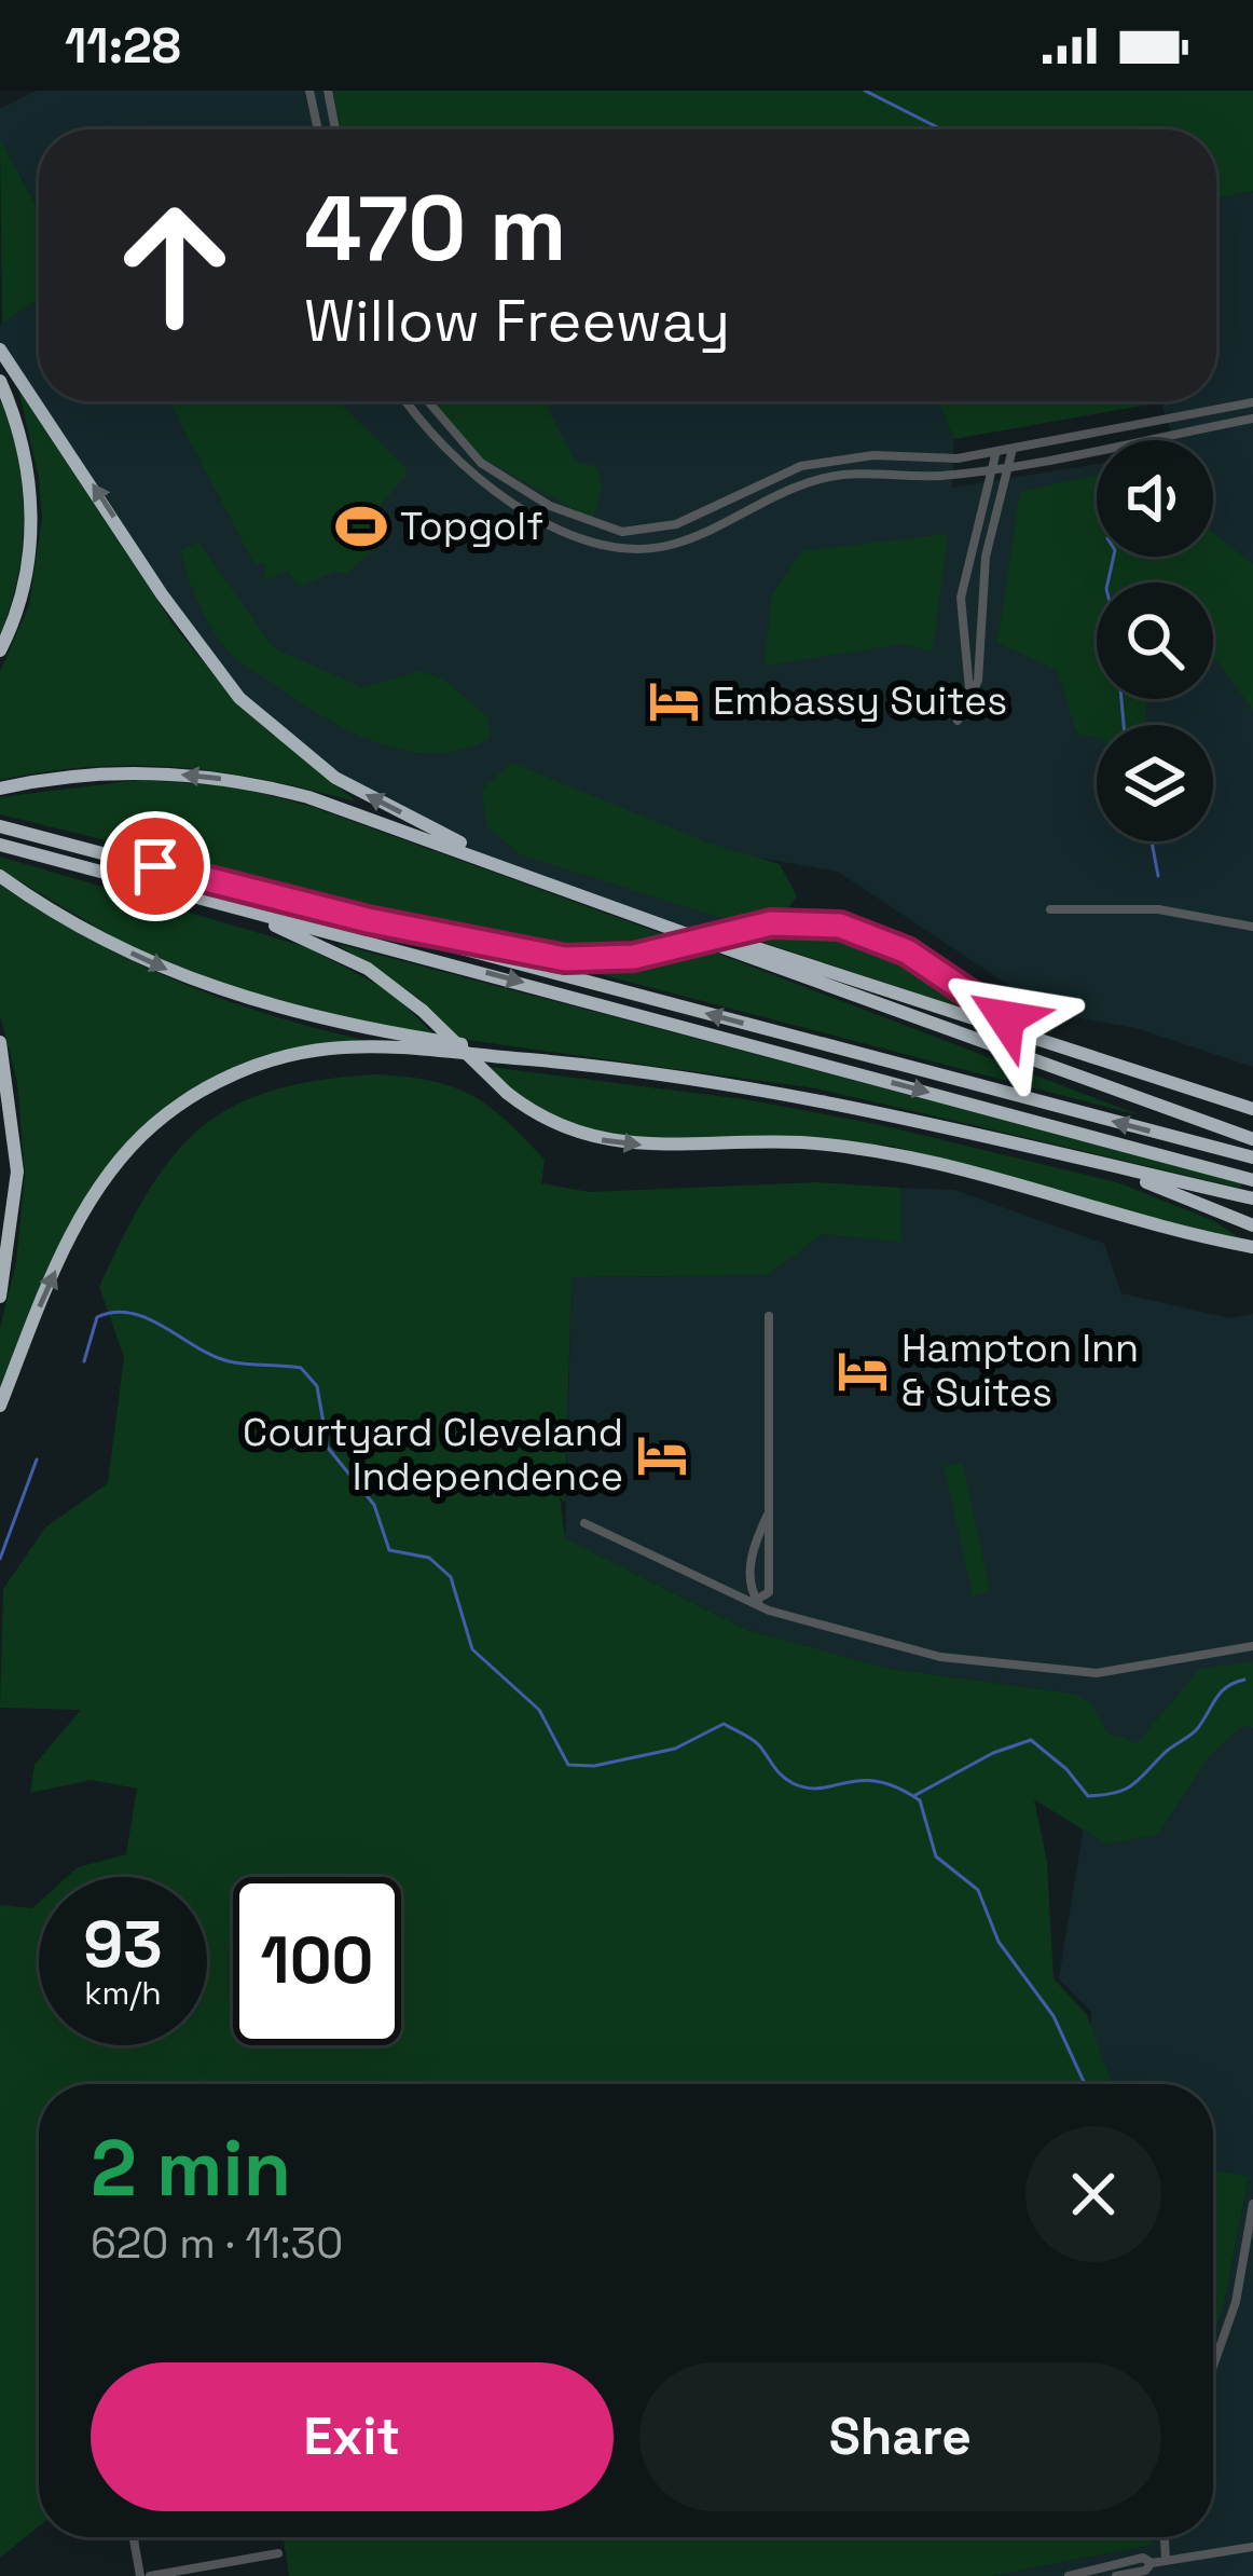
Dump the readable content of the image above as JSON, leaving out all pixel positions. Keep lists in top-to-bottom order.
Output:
{
  "places": {
    "sports": ["Topgolf"],
    "hotel": ["Embassy Suites", "Hampton Inn & Suites", "Courtyard Cleveland Independence"]
  },
  "page": {
    "status": "11:28",
    "turn": ["470 m", "Willow Freeway"],
    "speed": "93 km/h",
    "limit": "100",
    "heading": ["2 min", "620 m · 11:30"],
    "buttons": ["Exit", "Share"]
  }
}
